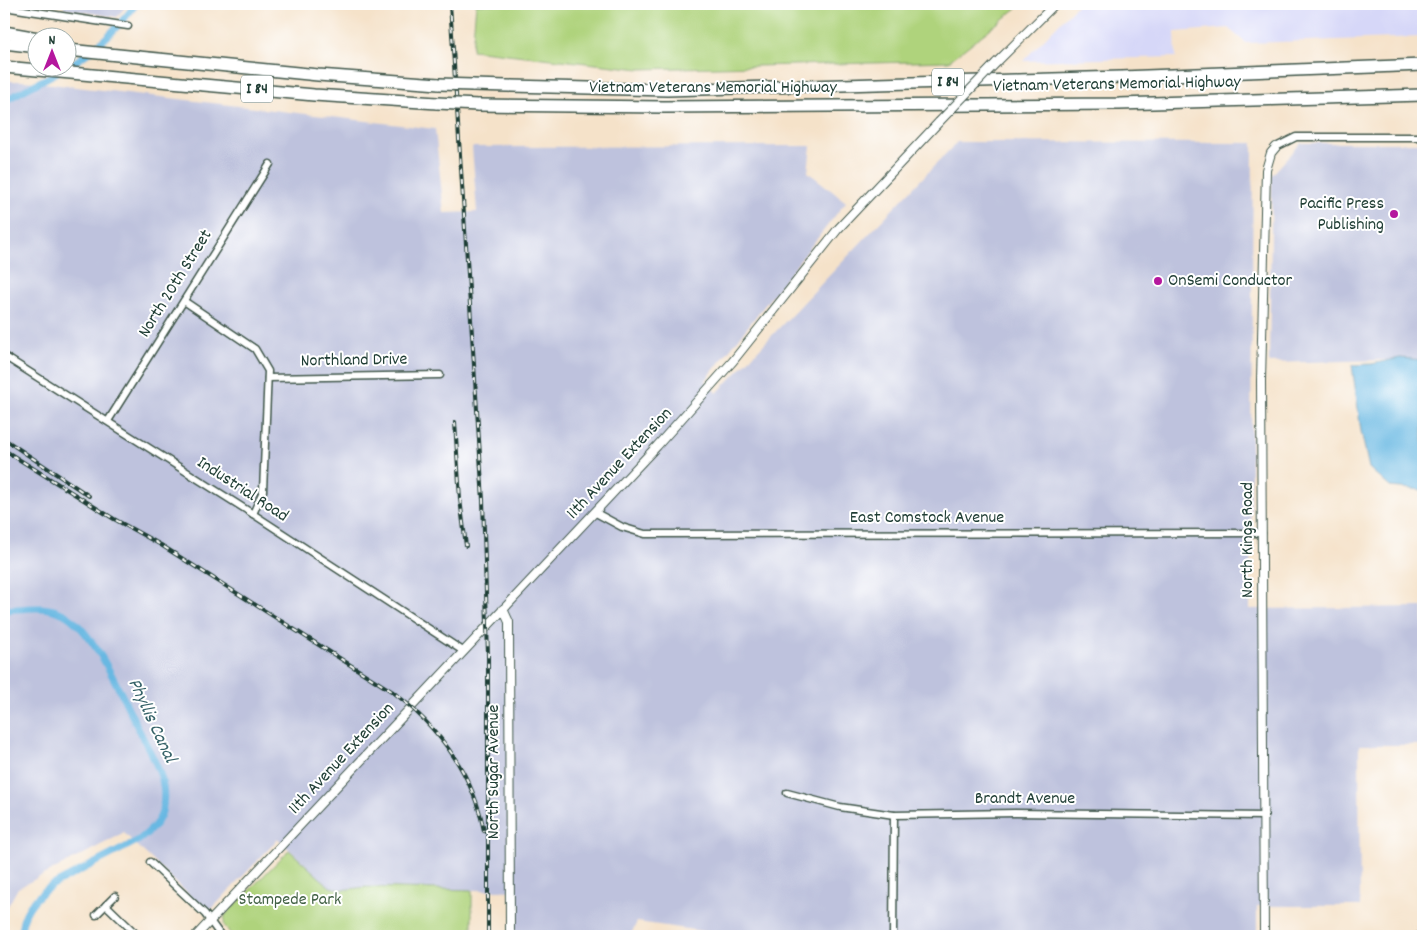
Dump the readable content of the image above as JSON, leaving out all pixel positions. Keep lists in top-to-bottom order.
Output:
{
  "streets": {
    "highway": ["I 84", "Vietnam Veterans Memorial Highway"],
    "street": [
      "North 20th Street",
      "Northland Drive",
      "11th Avenue Extension",
      "Industrial Road",
      "East Comstock Avenue",
      "North Kings Road",
      "North Sugar Avenue",
      "Brandt Avenue"
    ]
  },
  "crossings": [
    ["I 84", "Vietnam Veterans Memorial Highway"],
    ["North 20th Street", "Industrial Road"],
    ["11th Avenue Extension", "Industrial Road"],
    ["11th Avenue Extension", "East Comstock Avenue"],
    ["11th Avenue Extension", "North Sugar Avenue"],
    ["East Comstock Avenue", "North Kings Road"],
    ["North Kings Road", "Brandt Avenue"]
  ],
  "water": ["Phyllis Canal"],
  "parks": ["Stampede Park"],
  "places": ["Pacific Press Publishing", "OnSemi Conductor"],
  "north": "top"
}
